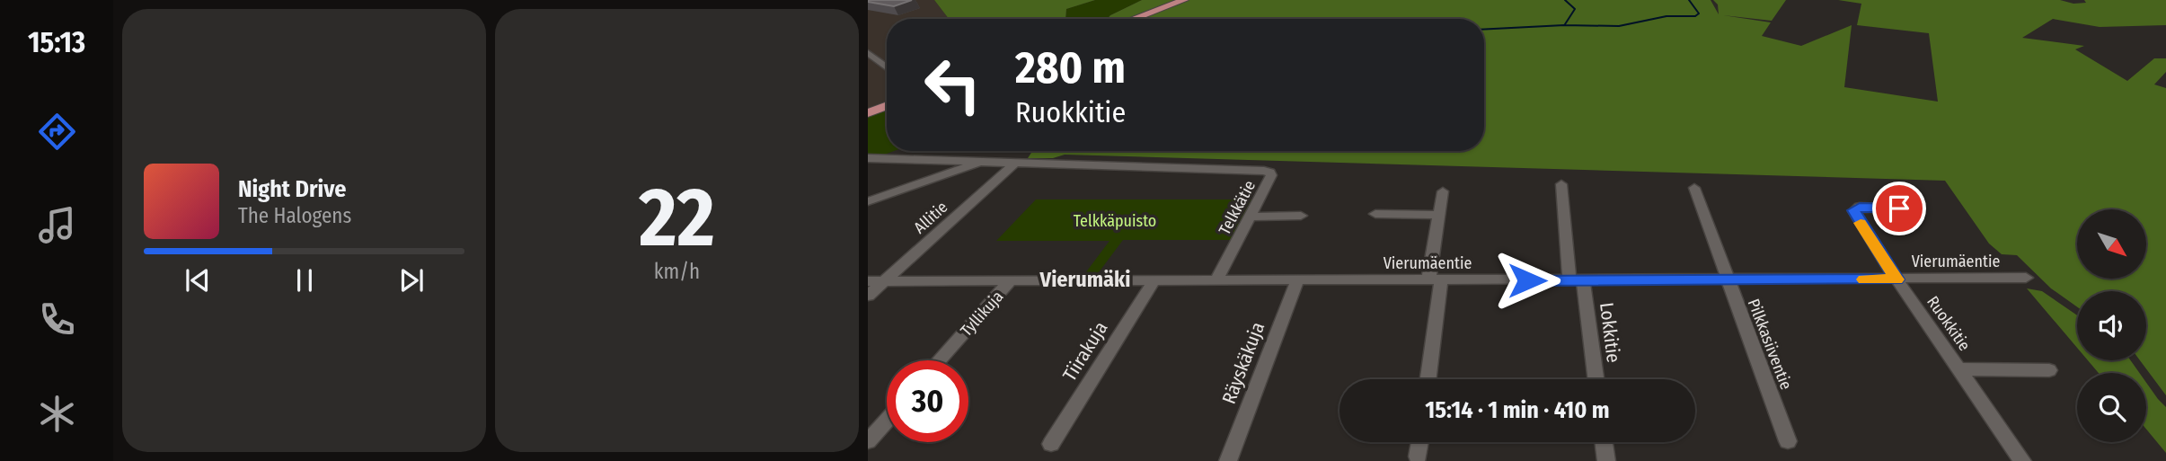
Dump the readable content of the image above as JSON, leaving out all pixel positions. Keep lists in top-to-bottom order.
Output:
{
  "streets": {
    "street": [
      "Telkkätie",
      "Allitie",
      "Vierumäentie",
      "Tyllikuja",
      "Ruokkitie",
      "Lokkitie",
      "Pilkkasiiventie",
      "Tiirakuja",
      "Räyskäkuja"
    ]
  },
  "crossings": [
    ["Telkkätie", "Allitie"],
    ["Telkkätie", "Vierumäentie"],
    ["Allitie", "Vierumäentie"],
    ["Vierumäentie", "Tyllikuja"],
    ["Vierumäentie", "Ruokkitie"],
    ["Vierumäentie", "Lokkitie"],
    ["Vierumäentie", "Pilkkasiiventie"],
    ["Vierumäentie", "Tiirakuja"],
    ["Vierumäentie", "Räyskäkuja"]
  ],
  "districts": ["Vierumäki"],
  "parks": ["Telkkäpuisto"],
  "north": "bottom right",
  "page": {
    "tabs": "15:13",
    "tile": ["22", "km/h"],
    "turn": ["280 m", "Ruokkitie"],
    "song": ["Night Drive", "The Halogens"],
    "limit": "30",
    "trip": "15:14 · 1 min · 410 m"
  }
}
